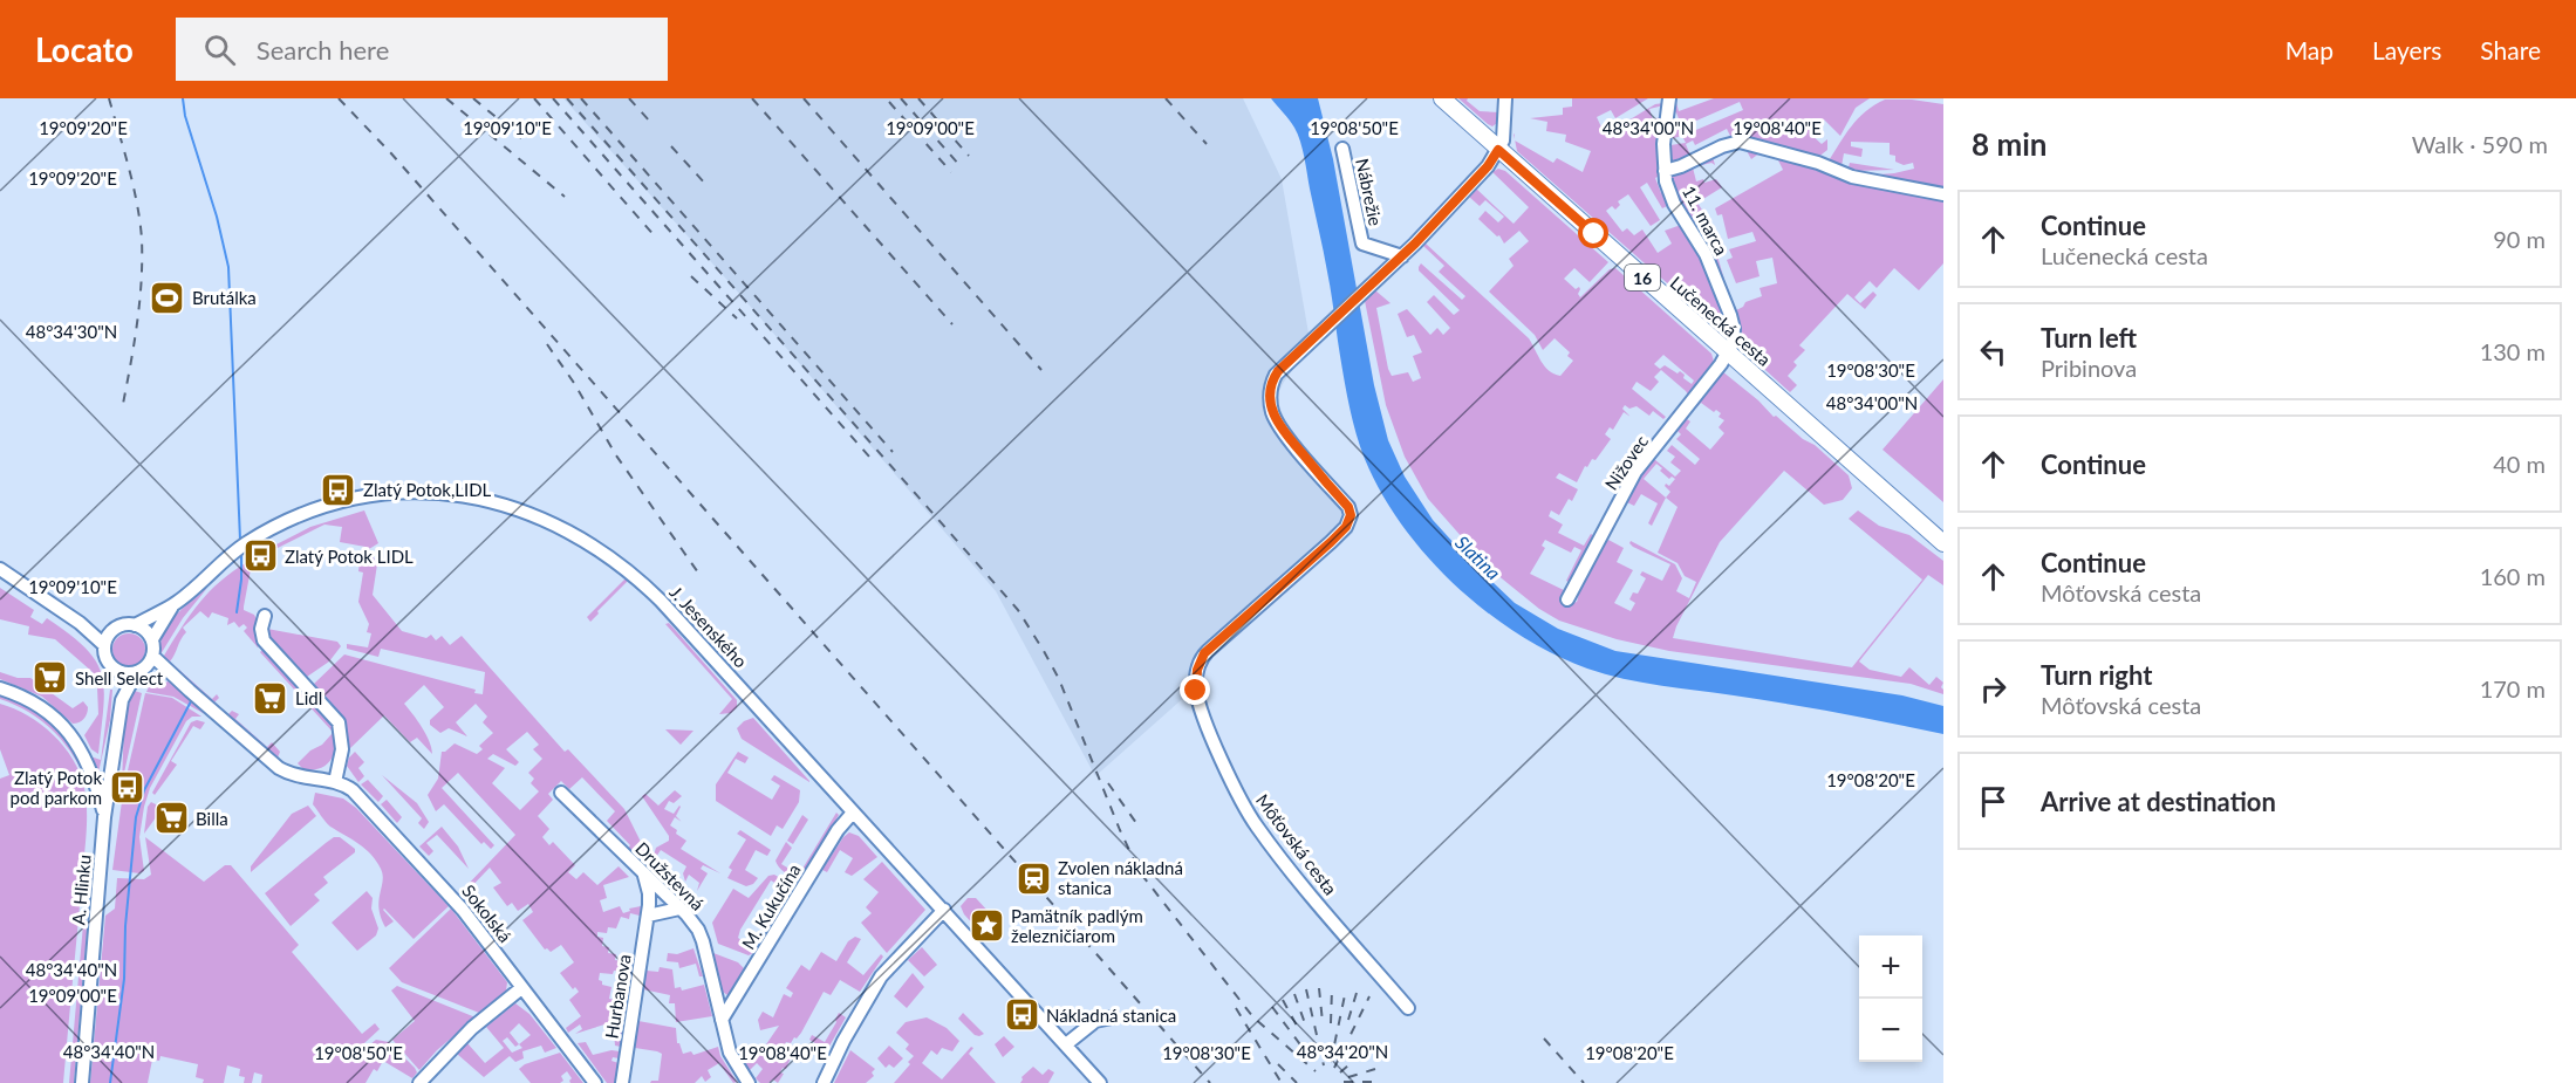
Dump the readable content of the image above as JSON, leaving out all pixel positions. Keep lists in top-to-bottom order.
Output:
{
  "streets": {
    "main road": ["16", "Lučenecká cesta"],
    "street": [
      "Nábrežie",
      "11. marca",
      "Nižovec",
      "J. Jesenského",
      "Môťovská cesta",
      "Družstevná",
      "A. Hlinku",
      "M. Kukučína",
      "Sokolská",
      "Hurbanova"
    ]
  },
  "crossings": [
    ["Nábrežie", "Môťovská cesta"],
    ["11. marca", "Lučenecká cesta"],
    ["11. marca", "Nižovec"],
    ["Lučenecká cesta", "Nižovec"],
    ["J. Jesenského", "M. Kukučína"],
    ["J. Jesenského", "Sokolská"],
    ["Družstevná", "M. Kukučína"],
    ["Družstevná", "Hurbanova"]
  ],
  "water": ["Slatina"],
  "places": {
    "sports": ["Brutálka"],
    "bus stop": [
      "Zlatý Potok,LIDL",
      "Zlatý Potok LIDL",
      "Zlatý Potok pod parkom",
      "Nákladná stanica"
    ],
    "supermarket": ["Shell Select", "Lidl", "Billa"],
    "station": ["Zvolen nákladná stanica"],
    "place": ["Pamätník padlým železničiarom"]
  },
  "page": {
    "header": "Locato",
    "search": "Search here",
    "nav": ["Map", "Layers", "Share"],
    "heading": ["8 min", "Walk · 590 m"],
    "list": [
      ["Continue", "Lučenecká cesta", "90 m"],
      ["Turn left", "Pribinova", "130 m"],
      ["Continue", "40 m"],
      ["Continue", "Môťovská cesta", "160 m"],
      ["Turn right", "Môťovská cesta", "170 m"],
      "Arrive at destination"
    ],
    "map_buttons": ["+", "−"]
  },
  "coordinates": [
    "19°09'20\"E",
    "19°09'10\"E",
    "19°09'00\"E",
    "19°08'50\"E",
    "19°08'40\"E",
    "48°34'00\"N",
    "48°34'30\"N",
    "19°08'30\"E",
    "19°08'20\"E",
    "48°34'40\"N",
    "48°34'20\"N"
  ]
}
